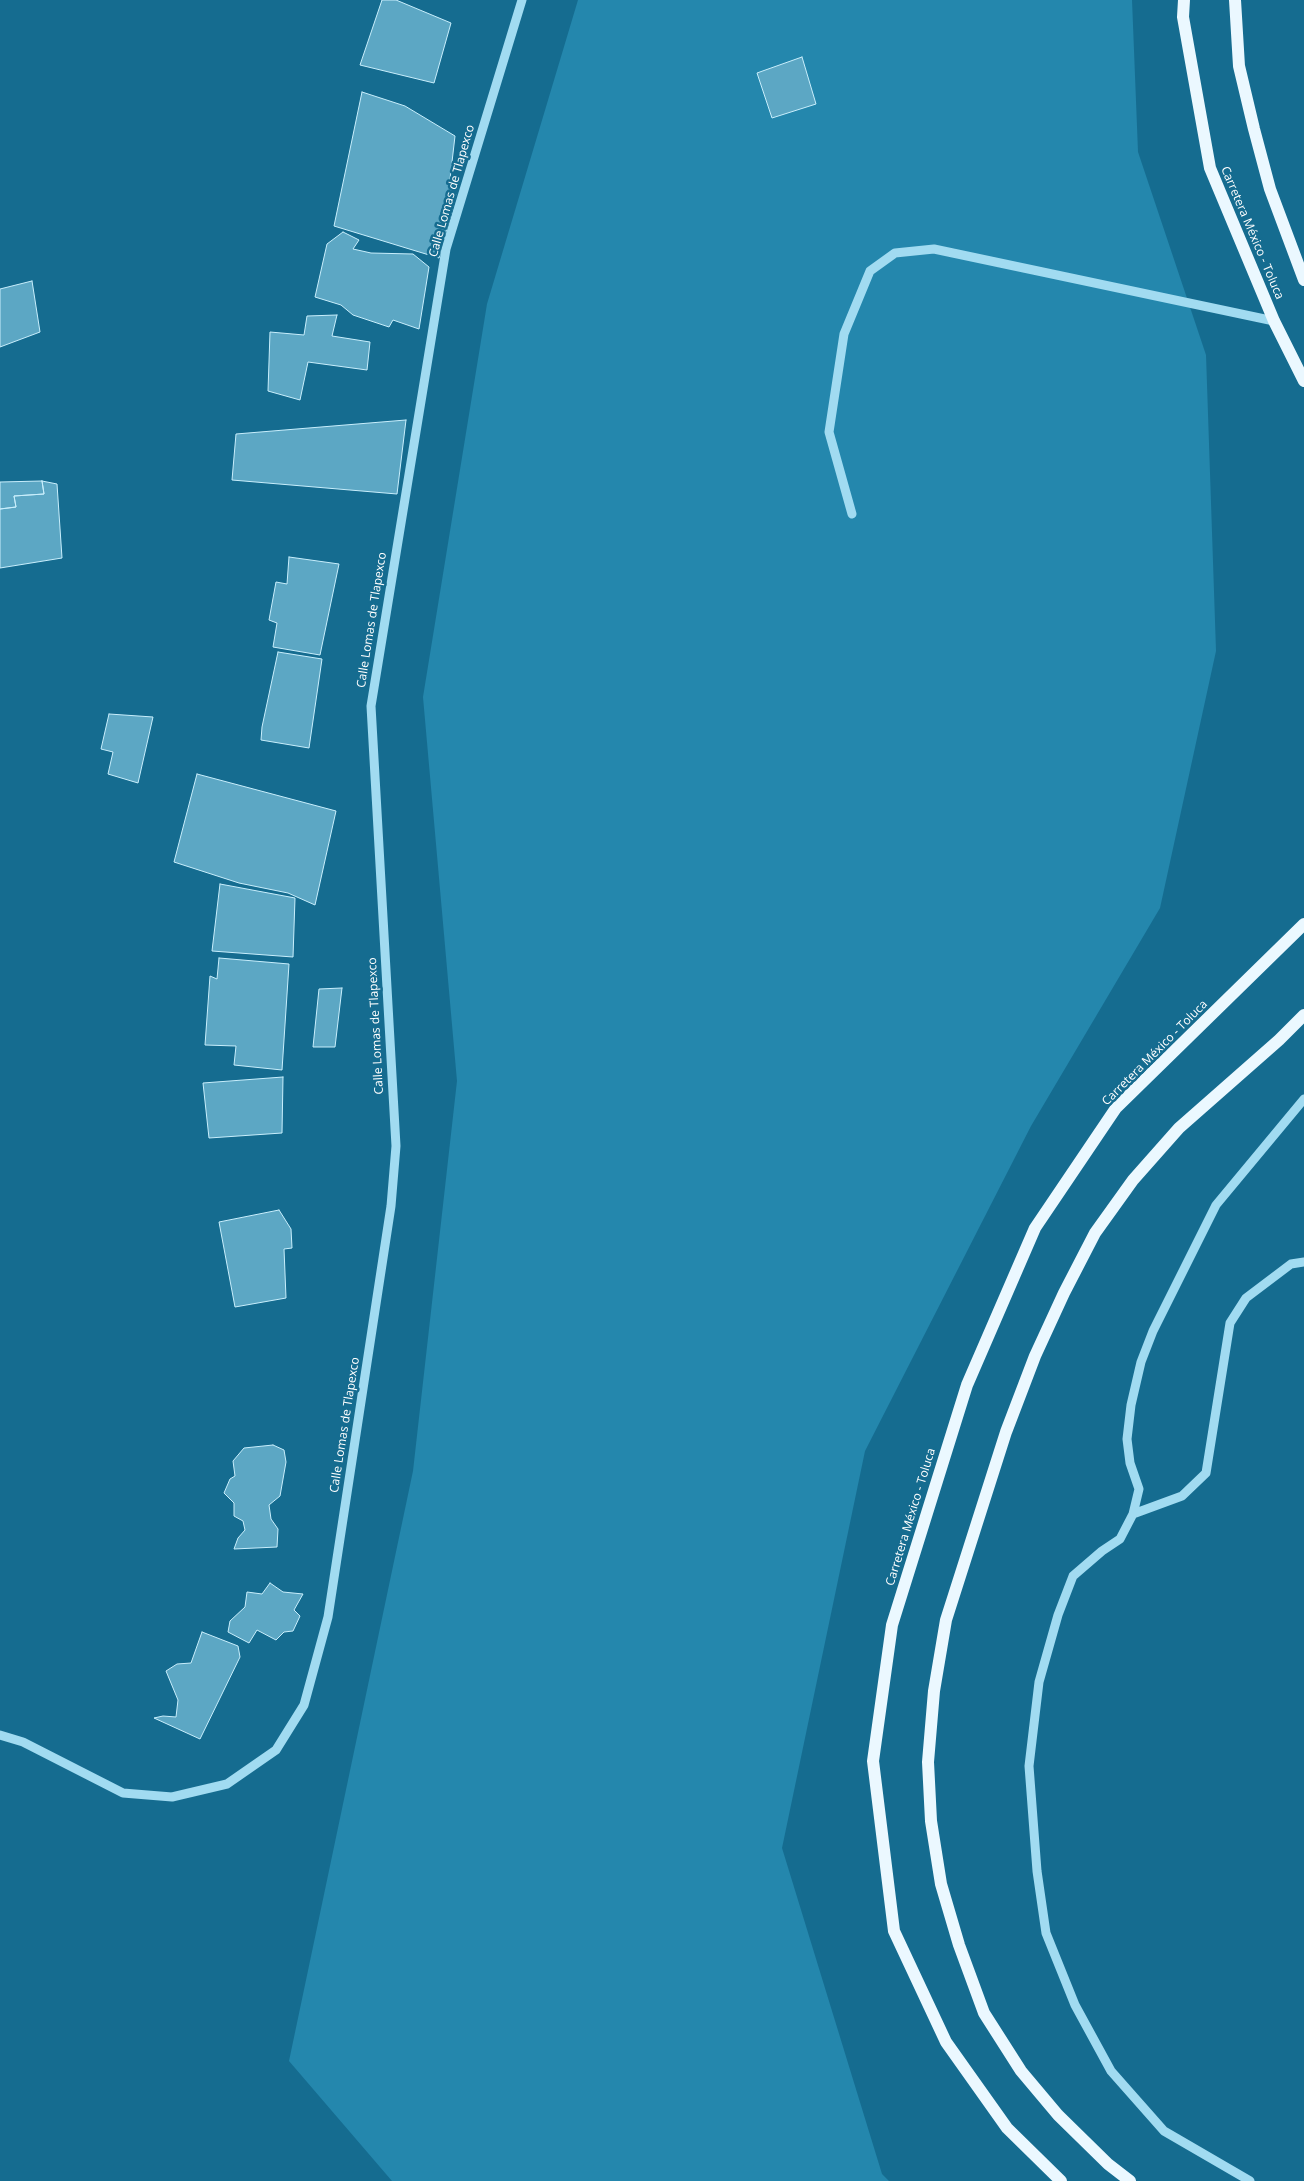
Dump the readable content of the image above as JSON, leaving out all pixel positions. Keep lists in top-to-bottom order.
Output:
{
  "streets": {
    "main road": ["Carretera México - Toluca"],
    "street": ["Calle Lomas de Tlapexco"]
  }
}
